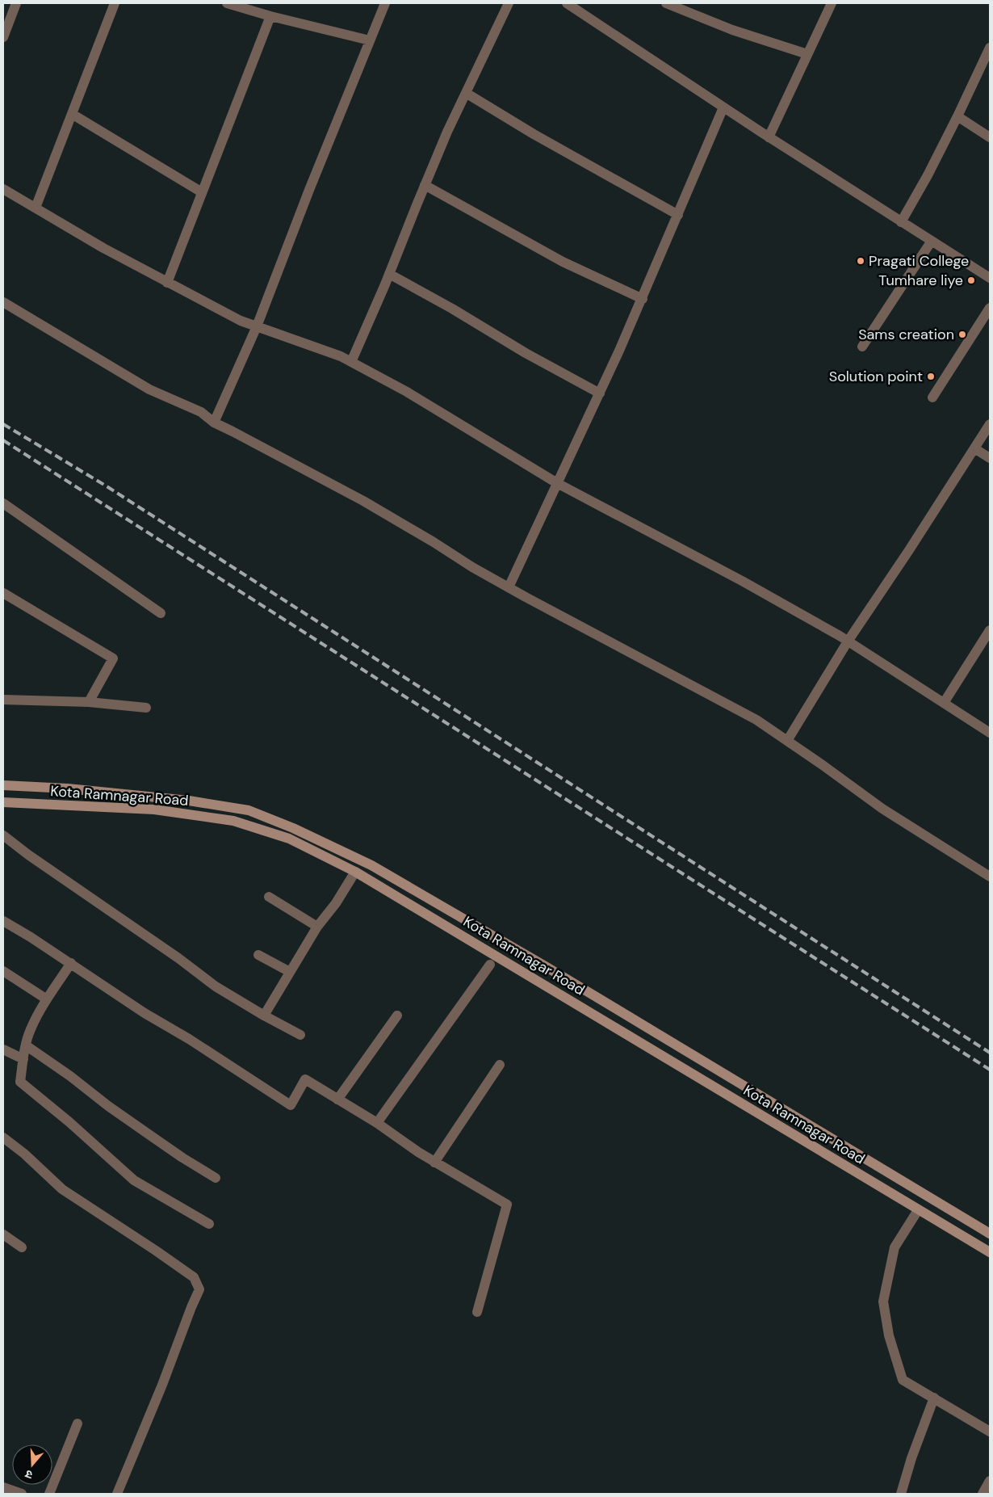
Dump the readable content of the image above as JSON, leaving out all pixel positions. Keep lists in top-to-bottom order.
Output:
{
  "streets": {
    "street": ["Kota Ramnagar Road"]
  },
  "places": [
    "Pragati College",
    "Tumhare liye",
    "Sams creation",
    "Solution point"
  ],
  "north": "bottom"
}
